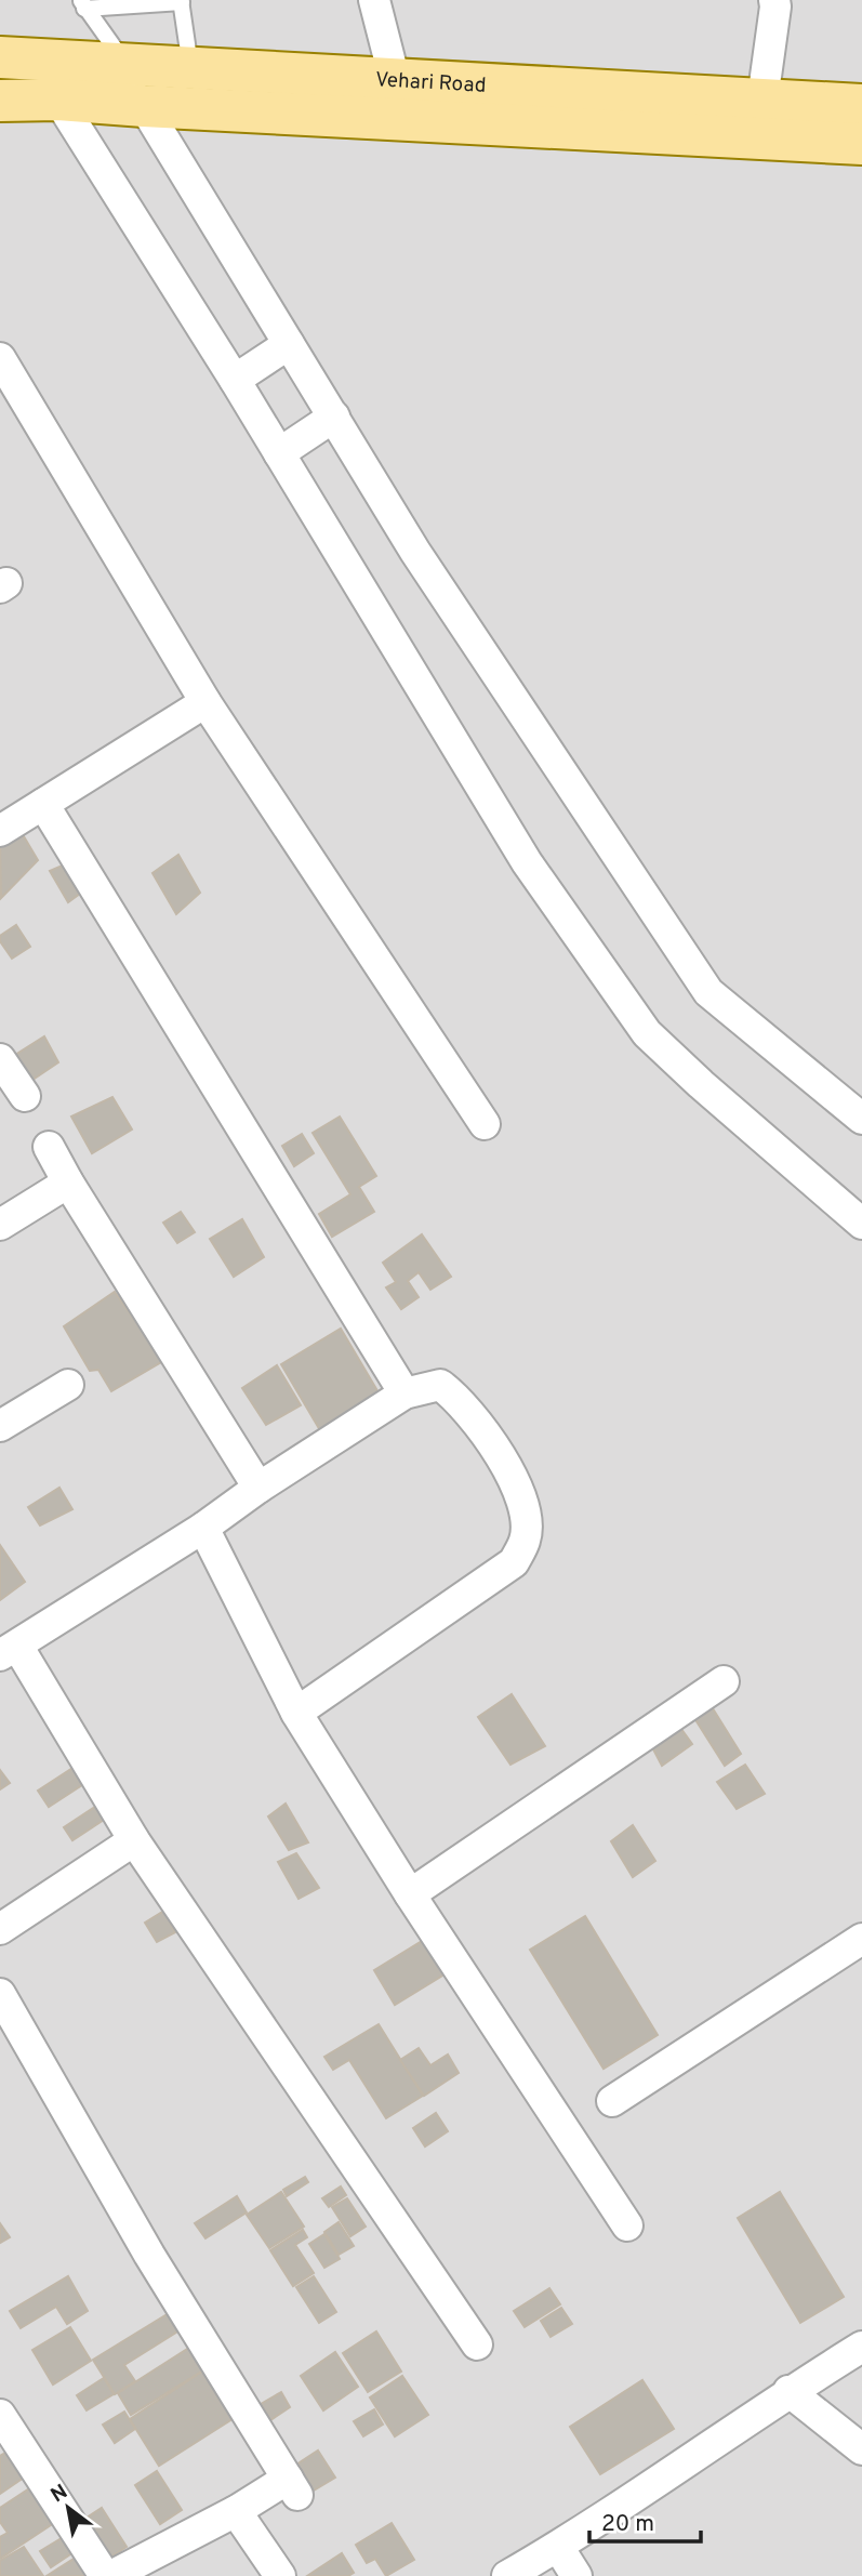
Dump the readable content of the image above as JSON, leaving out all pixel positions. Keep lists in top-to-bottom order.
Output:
{
  "streets": {
    "main road": ["Vehari Road"]
  },
  "scale_bar": "20 m",
  "north": "top left"
}
